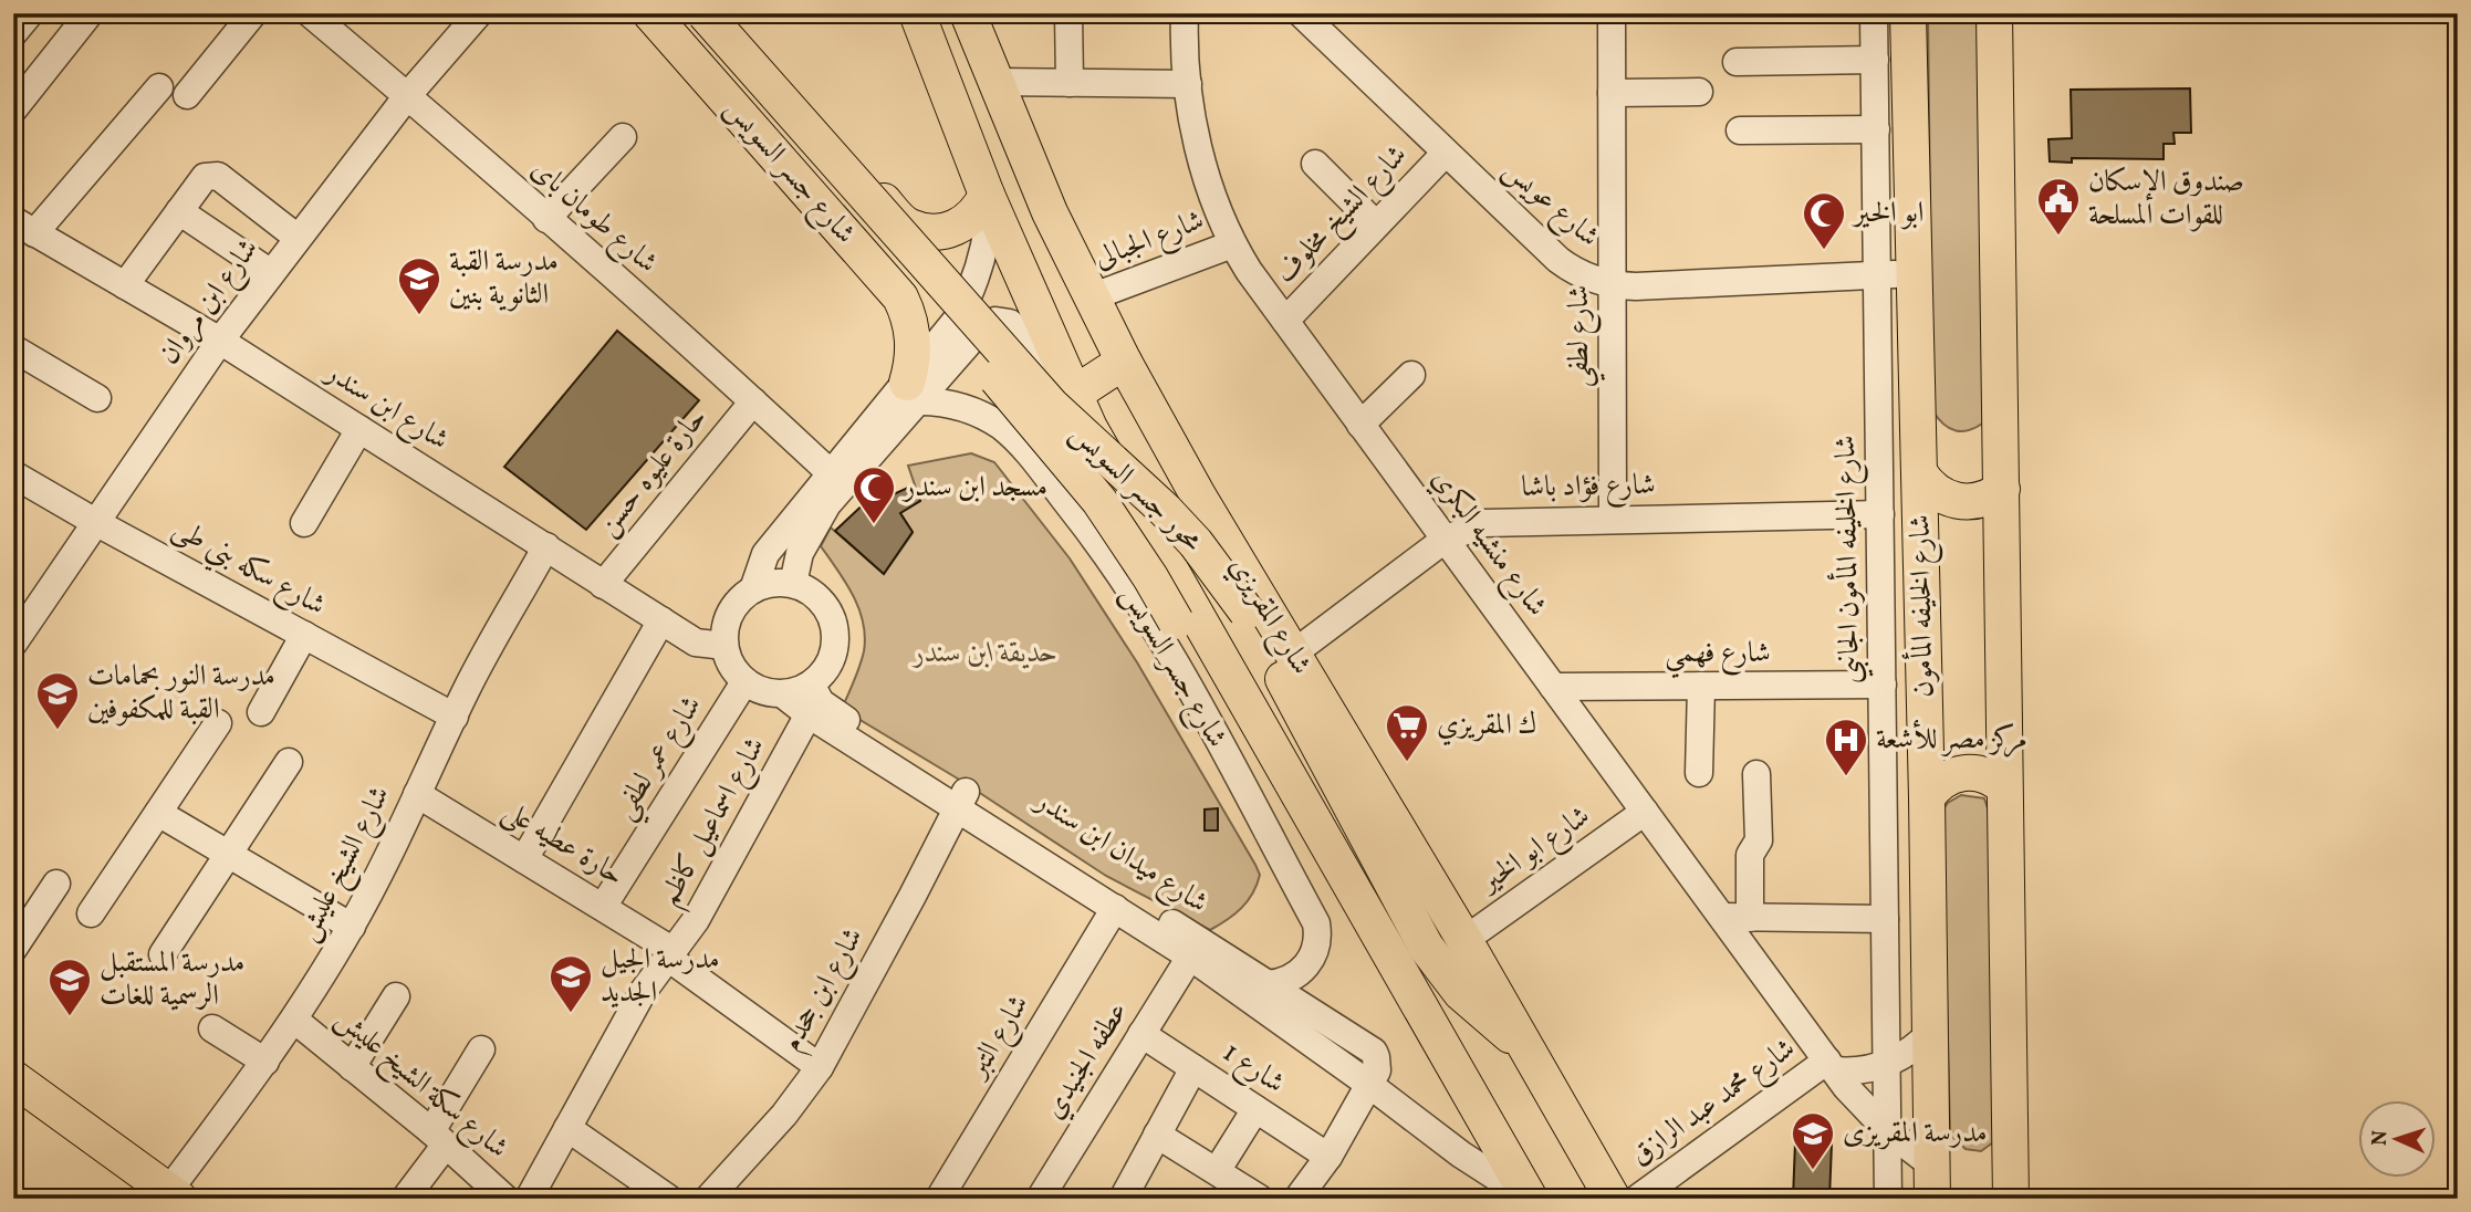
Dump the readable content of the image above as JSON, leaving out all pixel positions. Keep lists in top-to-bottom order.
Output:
{
  "streets": {
    "main road": [
      "شارع جسر السويس",
      "محور جسر السويس",
      "شارع الخليفه المأمون",
      "شارع المقريزي"
    ],
    "street": [
      "شارع عويس",
      "شارع الشيخ مخلوف",
      "شارع طومان باى",
      "شارع الجبالى",
      "شارع ابن مروان",
      "شارع لطفي",
      "شارع ابن سندر",
      "حارة عليوه حسن",
      "شارع فؤاد باشا",
      "شارع منشيه البكري",
      "شارع الخليفه المأمون الجانبي",
      "شارع سكه بني طى",
      "شارع فهمي",
      "شارع عمر لطفي",
      "شارع اسماعيل كاظم",
      "حارة عطيه على",
      "شارع ابو الخير",
      "شارع ميدان ابن سندر",
      "شارع الشيخ عليش",
      "شارع ابن جحدم",
      "شارع التبر",
      "عطفه الجنيدي",
      "شارع 1",
      "شارع سكة الشيخ عليش",
      "شارع محمد عبد الرازق"
    ]
  },
  "crossings": [
    ["شارع جسر السويس", "شارع ميدان ابن سندر"],
    ["شارع عويس", "شارع الشيخ مخلوف"],
    ["شارع عويس", "شارع لطفي"],
    ["شارع عويس", "شارع الخليفه المأمون الجانبي"],
    ["شارع عويس", "شارع الخليفه المأمون"],
    ["شارع الشيخ مخلوف", "شارع منشيه البكري"],
    ["شارع طومان باى", "شارع ابن مروان"],
    ["شارع طومان باى", "حارة عليوه حسن"],
    ["شارع الجبالى", "شارع منشيه البكري"],
    ["شارع الجبالى", "شارع المقريزي"],
    ["شارع ابن مروان", "شارع ابن سندر"],
    ["شارع ابن مروان", "شارع سكه بني طى"],
    ["شارع لطفي", "شارع فؤاد باشا"],
    ["شارع ابن سندر", "حارة عليوه حسن"],
    ["شارع ابن سندر", "شارع عمر لطفي"],
    ["شارع ابن سندر", "شارع ميدان ابن سندر"],
    ["شارع ابن سندر", "شارع الشيخ عليش"],
    ["شارع فؤاد باشا", "شارع منشيه البكري"],
    ["شارع فؤاد باشا", "شارع الخليفه المأمون الجانبي"],
    ["شارع فؤاد باشا", "شارع المقريزي"],
    ["محور جسر السويس", "شارع المقريزي"],
    ["شارع منشيه البكري", "شارع الخليفه المأمون الجانبي"],
    ["شارع منشيه البكري", "شارع الخليفه المأمون"],
    ["شارع منشيه البكري", "شارع فهمي"],
    ["شارع منشيه البكري", "شارع ابو الخير"],
    ["شارع منشيه البكري", "شارع محمد عبد الرازق"],
    ["شارع الخليفه المأمون الجانبي", "شارع فهمي"],
    ["شارع سكه بني طى", "شارع الشيخ عليش"],
    ["شارع المقريزي", "شارع ابو الخير"],
    ["شارع عمر لطفي", "حارة عطيه على"],
    ["شارع عمر لطفي", "شارع ميدان ابن سندر"],
    ["شارع اسماعيل كاظم", "حارة عطيه على"],
    ["شارع اسماعيل كاظم", "شارع ميدان ابن سندر"],
    ["حارة عطيه على", "شارع الشيخ عليش"],
    ["حارة عطيه على", "شارع ابن جحدم"],
    ["شارع ميدان ابن سندر", "شارع ابن جحدم"],
    ["شارع ميدان ابن سندر", "شارع التبر"],
    ["شارع ميدان ابن سندر", "عطفه الجنيدي"],
    ["شارع الشيخ عليش", "شارع سكة الشيخ عليش"],
    ["عطفه الجنيدي", "شارع 1"]
  ],
  "parks": ["حديقة ابن سندر"],
  "places": {
    "public building": ["صندوق الإسكان للقوات المسلحة"],
    "mosque": ["ابو الخير", "مسجد ابن سندر"],
    "school or university": [
      "مدرسة القبة الثانوية بنين",
      "مدرسة النور بحمامات القبة للمكفوفين",
      "مدرسة الجيل الجديد",
      "مدرسة المستقبل الرسمية للغات",
      "مدرسة المقريزى"
    ],
    "supermarket": ["ك المقريزي"],
    "hospital": ["مركز مصر للأشعة"]
  },
  "north": "left"
}
